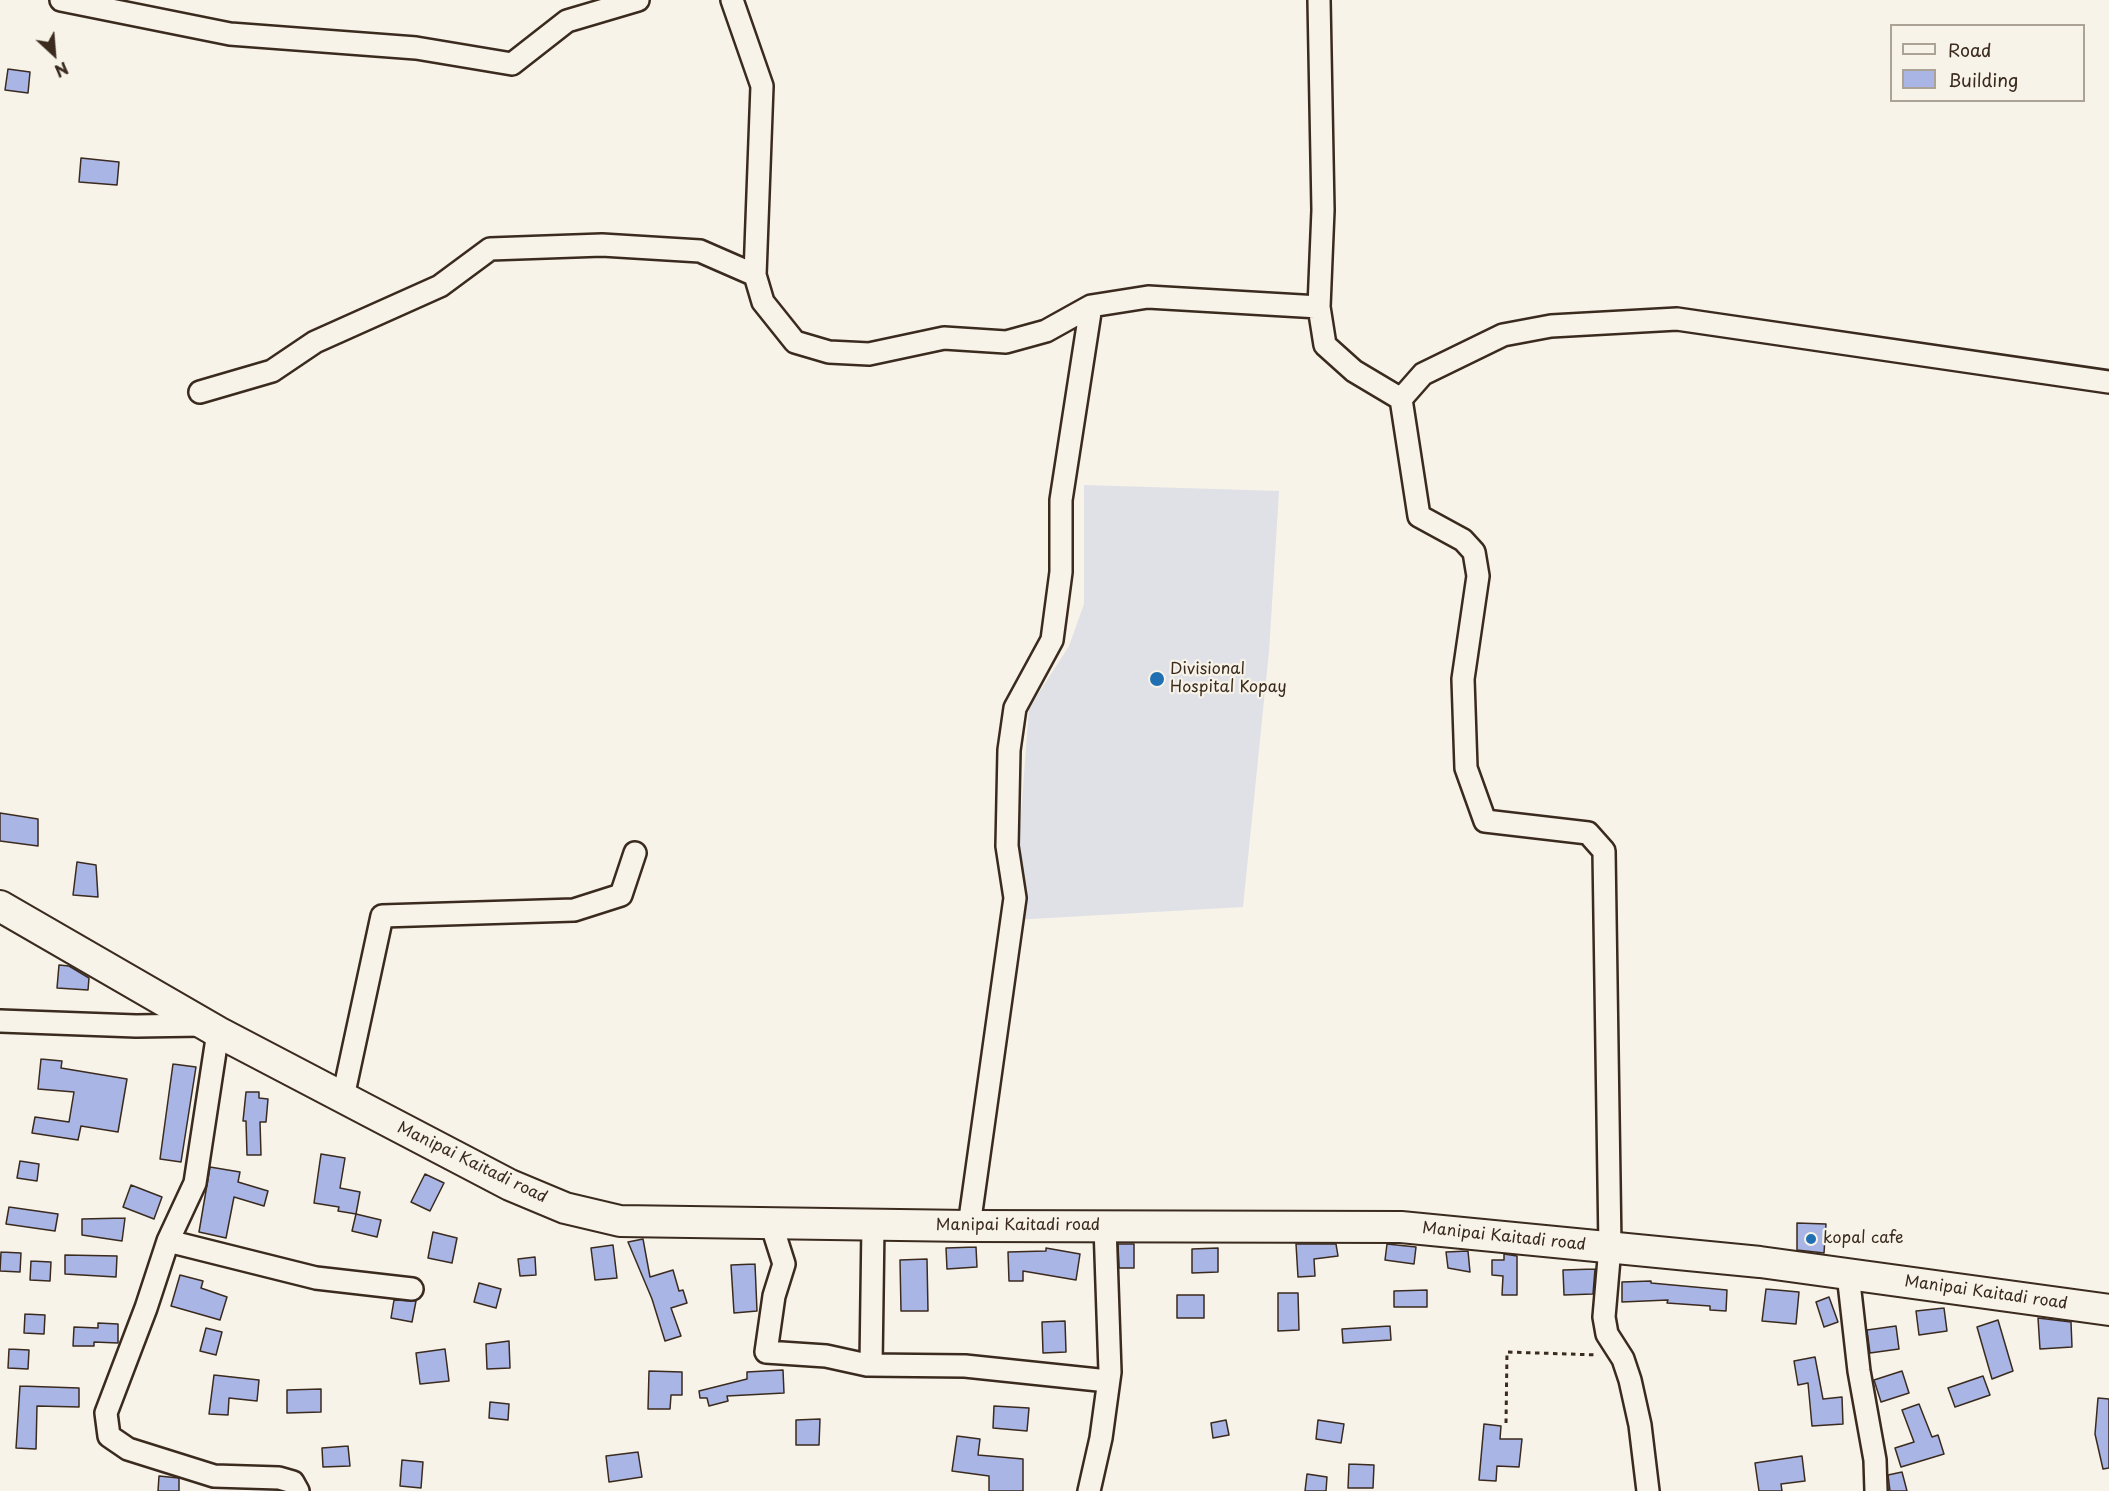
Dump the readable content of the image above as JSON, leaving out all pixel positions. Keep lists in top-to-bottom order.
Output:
{
  "streets": {
    "main road": ["Manipai Kaitadi road"]
  },
  "places": ["Divisional Hospital Kopay", "kopal cafe"],
  "legend": ["Road", "Building"],
  "north": "bottom right"
}
